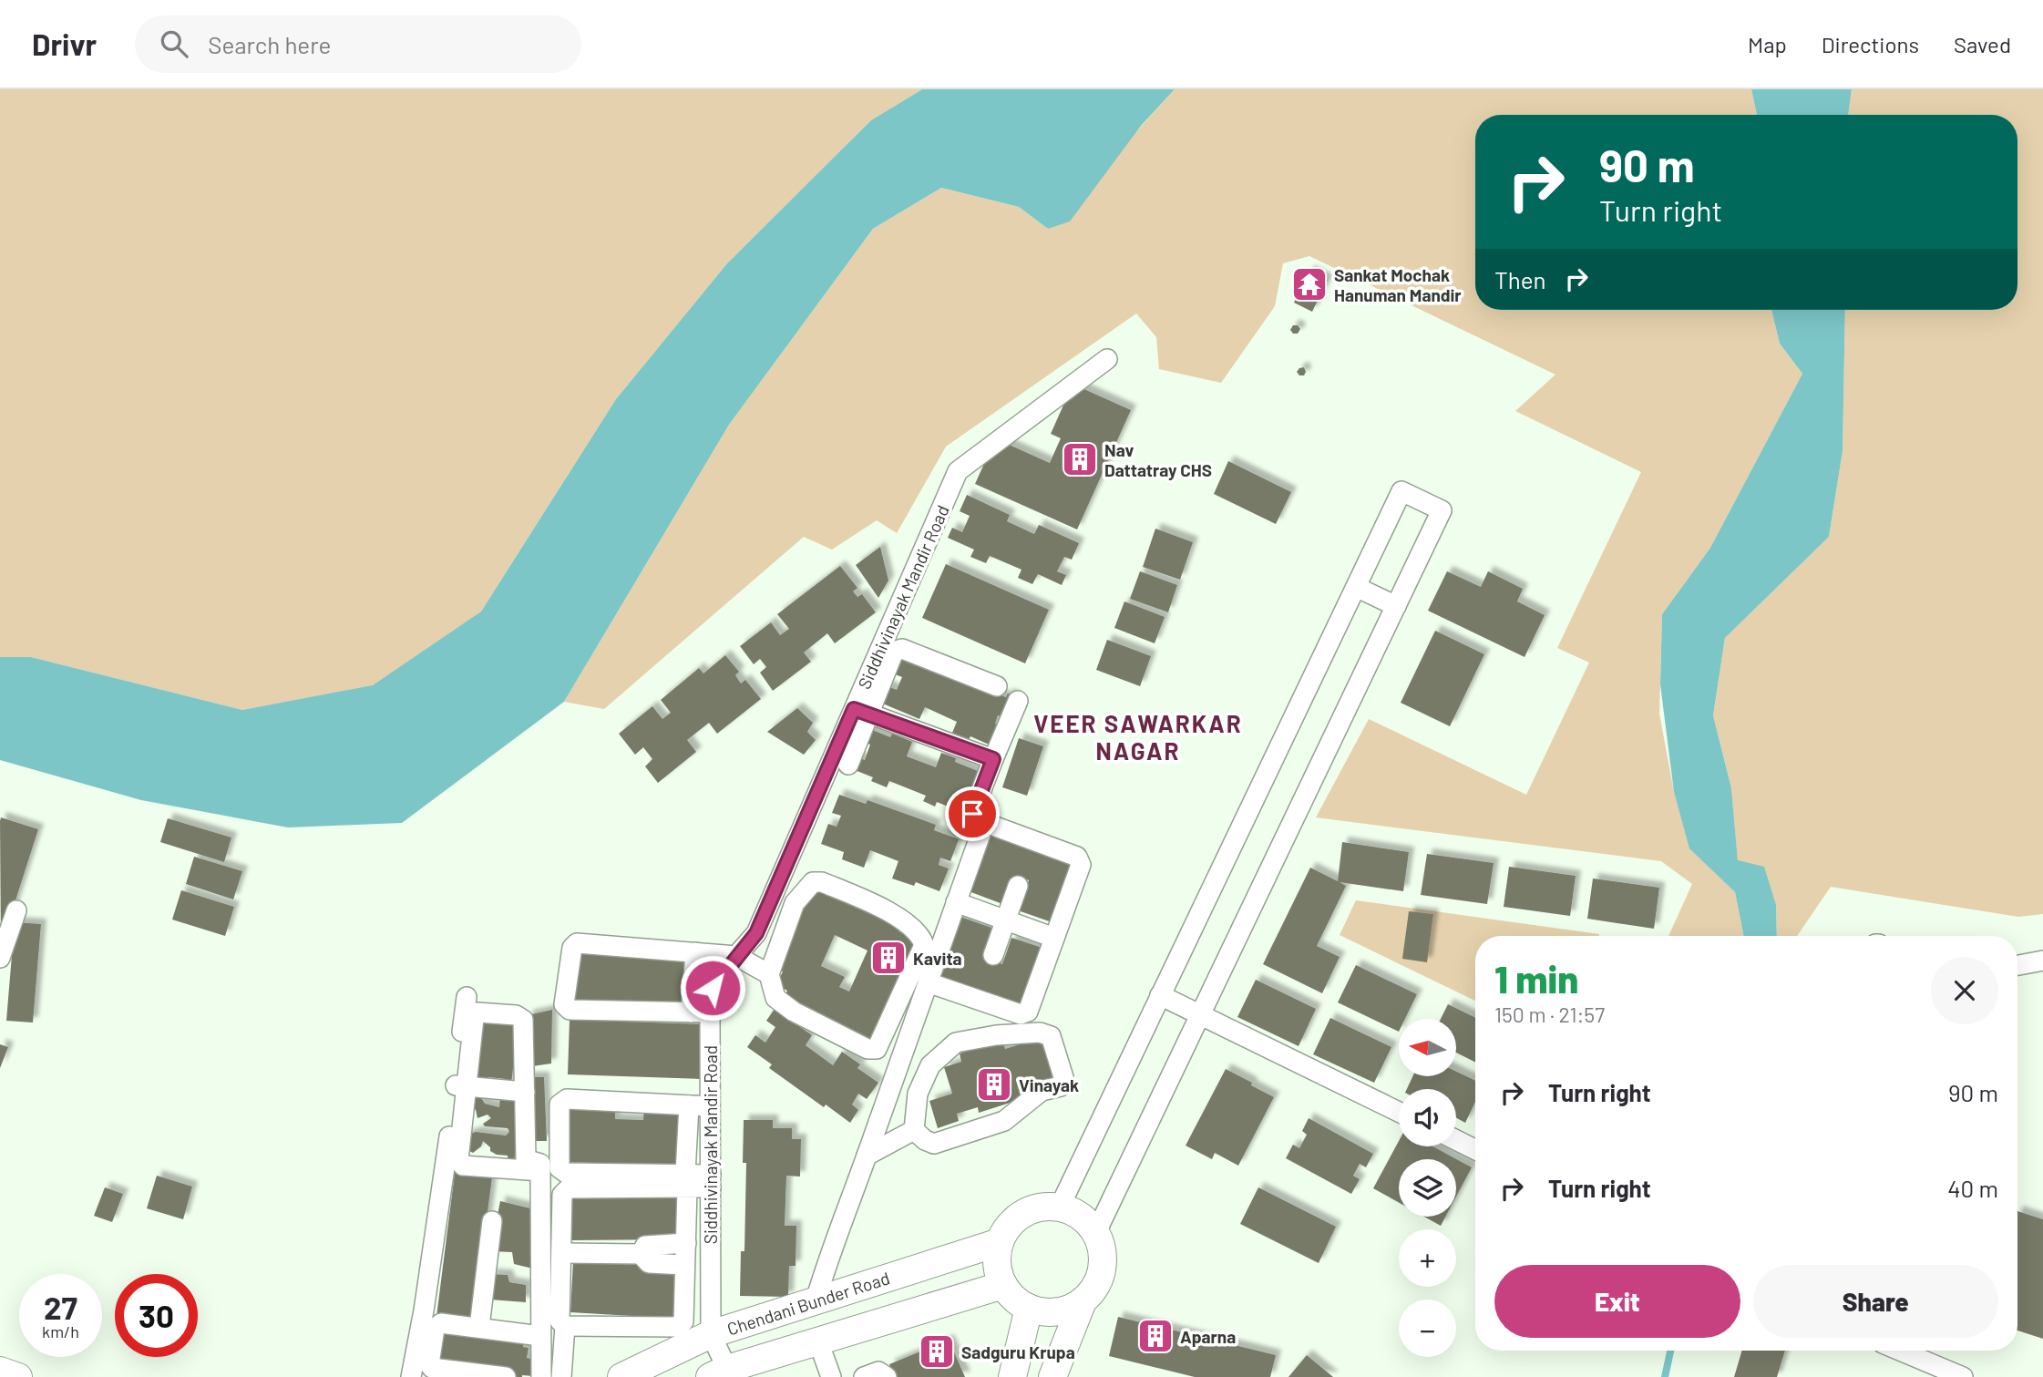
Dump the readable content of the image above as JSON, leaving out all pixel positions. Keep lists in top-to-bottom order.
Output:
{
  "streets": {
    "main road": ["Chendani Bunder Road"],
    "street": ["Siddhivinayak Mandir Road"]
  },
  "crossings": [
    ["Siddhivinayak Mandir Road", "Chendani Bunder Road"]
  ],
  "districts": ["VEER SAWARKAR NAGAR"],
  "places": {
    "temple": ["Sankat Mochak Hanuman Mandir"],
    "building": [
      "Nav Dattatray CHS",
      "Kavita",
      "Vinayak",
      "Aparna",
      "Sadguru Krupa"
    ]
  },
  "north": "left",
  "page": {
    "header": "Drivr",
    "search": "Search here",
    "nav": ["Map", "Directions", "Saved"],
    "turn": ["90 m", "Turn right"],
    "then": "Then",
    "heading": ["1 min", "150 m · 21:57"],
    "map_buttons": ["+", "−"],
    "list": [
      {
        "name": "Turn right",
        "value": "90 m"
      },
      {
        "name": "Turn right",
        "value": "40 m"
      }
    ],
    "buttons": ["Exit", "Share"],
    "speed": "27 km/h",
    "limit": "30"
  }
}
